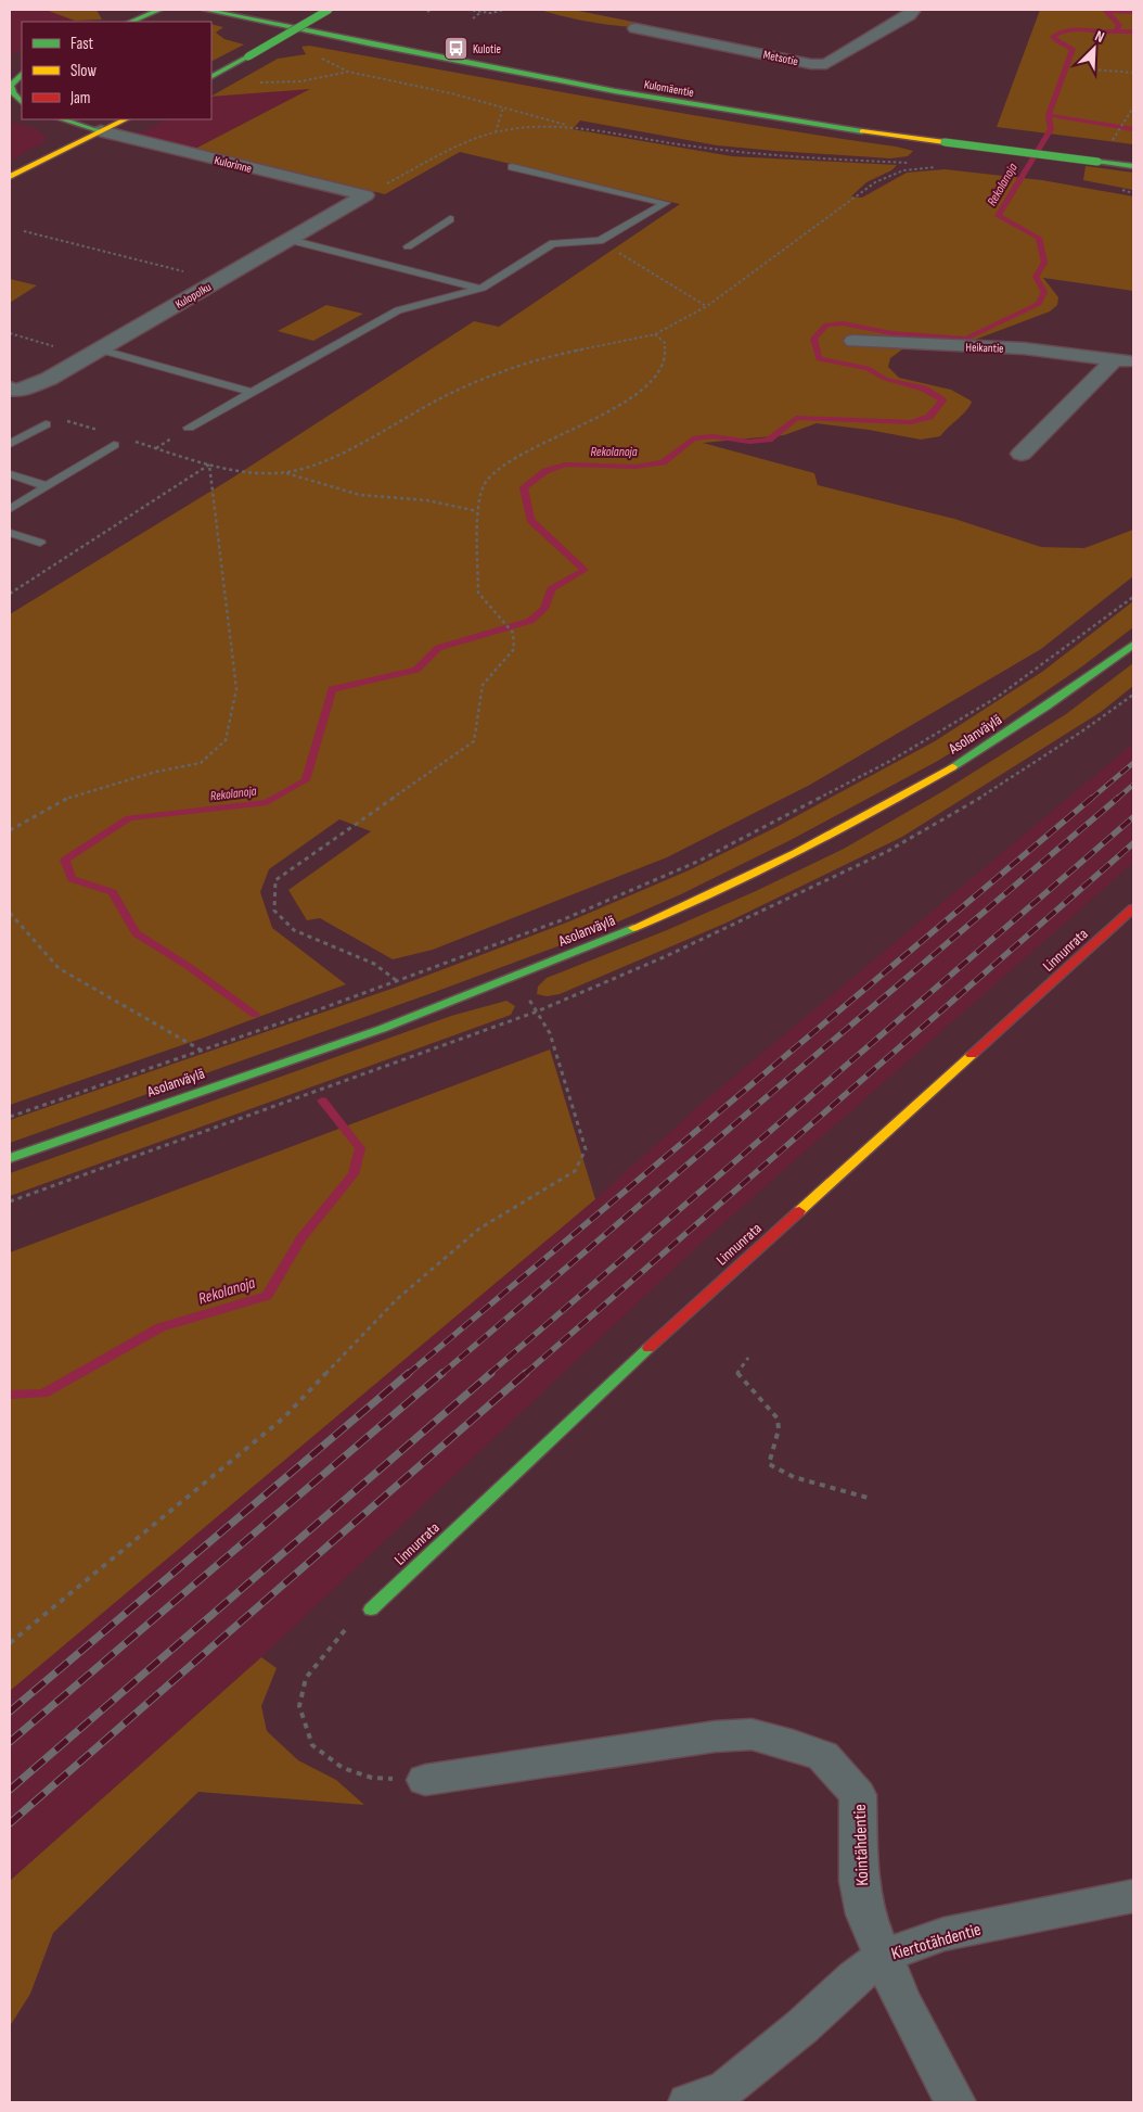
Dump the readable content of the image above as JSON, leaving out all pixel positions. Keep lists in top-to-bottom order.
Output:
{
  "streets": {
    "main road": ["Kulomäentie", "Asolanväylä", "Linnunrata"],
    "street": [
      "Metsotie",
      "Kulorinne",
      "Kulopolku",
      "Heikantie",
      "Kointähdentie",
      "Kiertotähdentie"
    ]
  },
  "crossings": [
    ["Kulorinne", "Kulopolku"],
    ["Kointähdentie", "Kiertotähdentie"]
  ],
  "water": ["Rekolanoja"],
  "places": {
    "bus stop": ["Kulotie"]
  },
  "legend": ["Fast", "Slow", "Jam"],
  "north": "top right"
}
